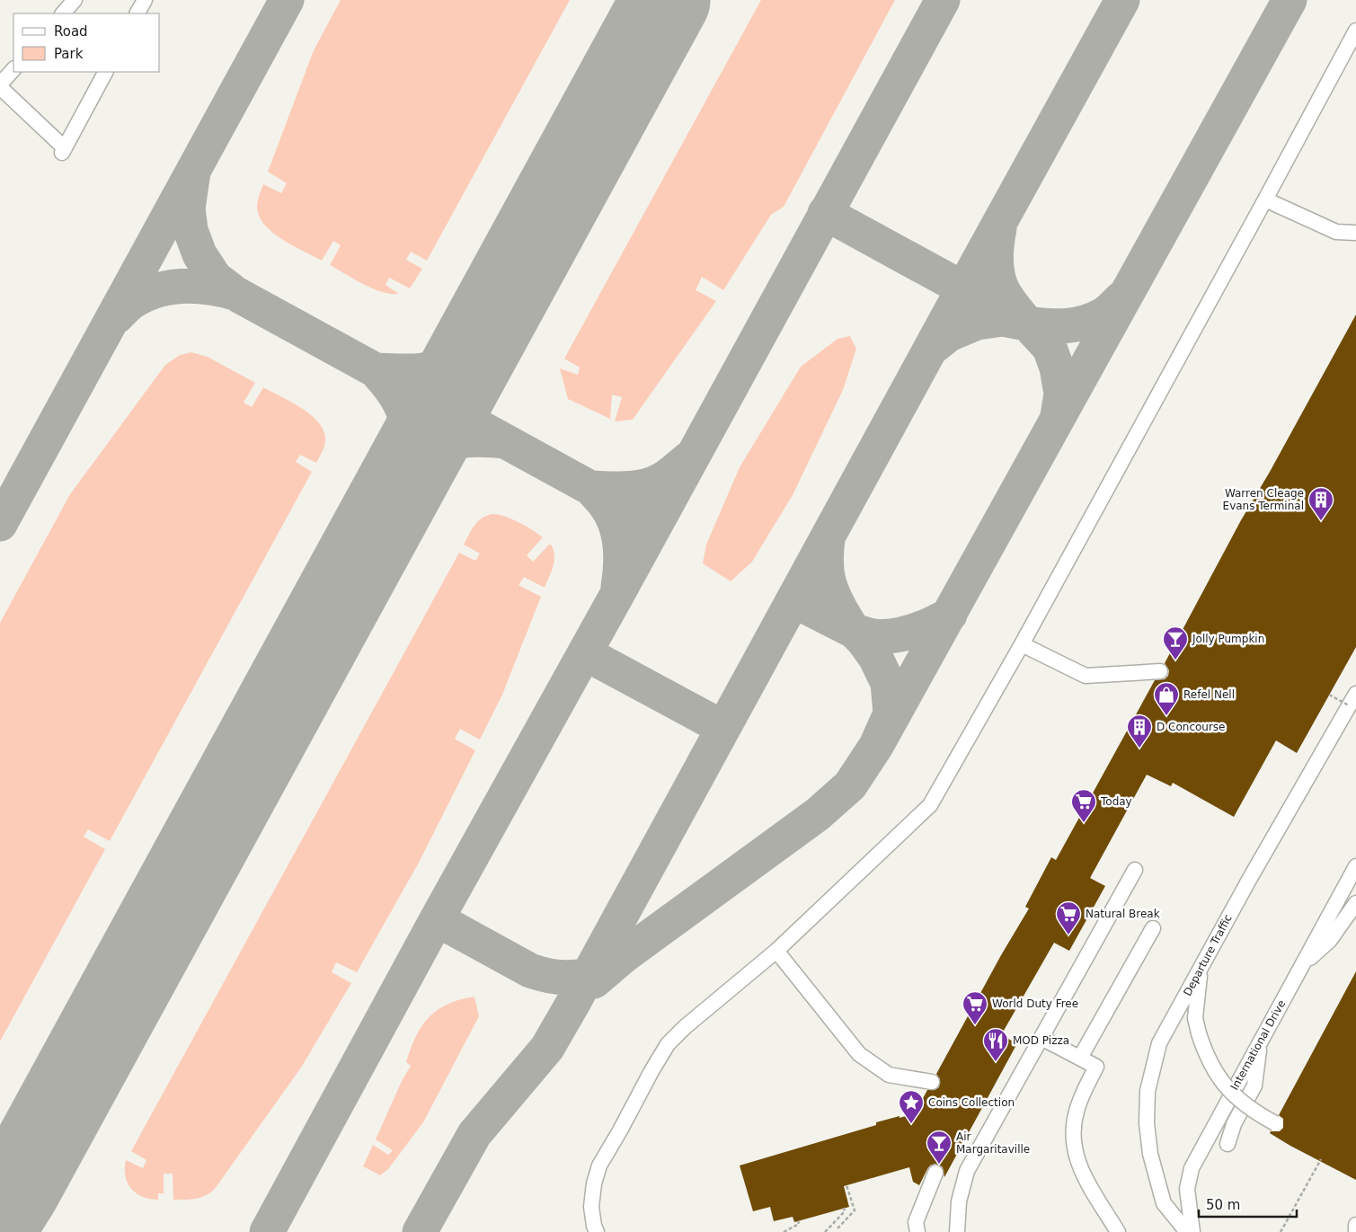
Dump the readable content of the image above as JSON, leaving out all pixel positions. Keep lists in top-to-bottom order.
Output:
{
  "streets": {
    "street": ["Departure Traffic", "International Drive"]
  },
  "places": {
    "building": ["Warren Cleage Evans Terminal", "D Concourse"],
    "bar": ["Jolly Pumpkin", "Air Margaritaville"],
    "shop": ["Refel Nell"],
    "supermarket": ["Today", "Natural Break", "World Duty Free"],
    "restaurant": ["MOD Pizza"],
    "place": ["Coins Collection"]
  },
  "legend": ["Road", "Park"],
  "scale_bar": "50 m"
}
